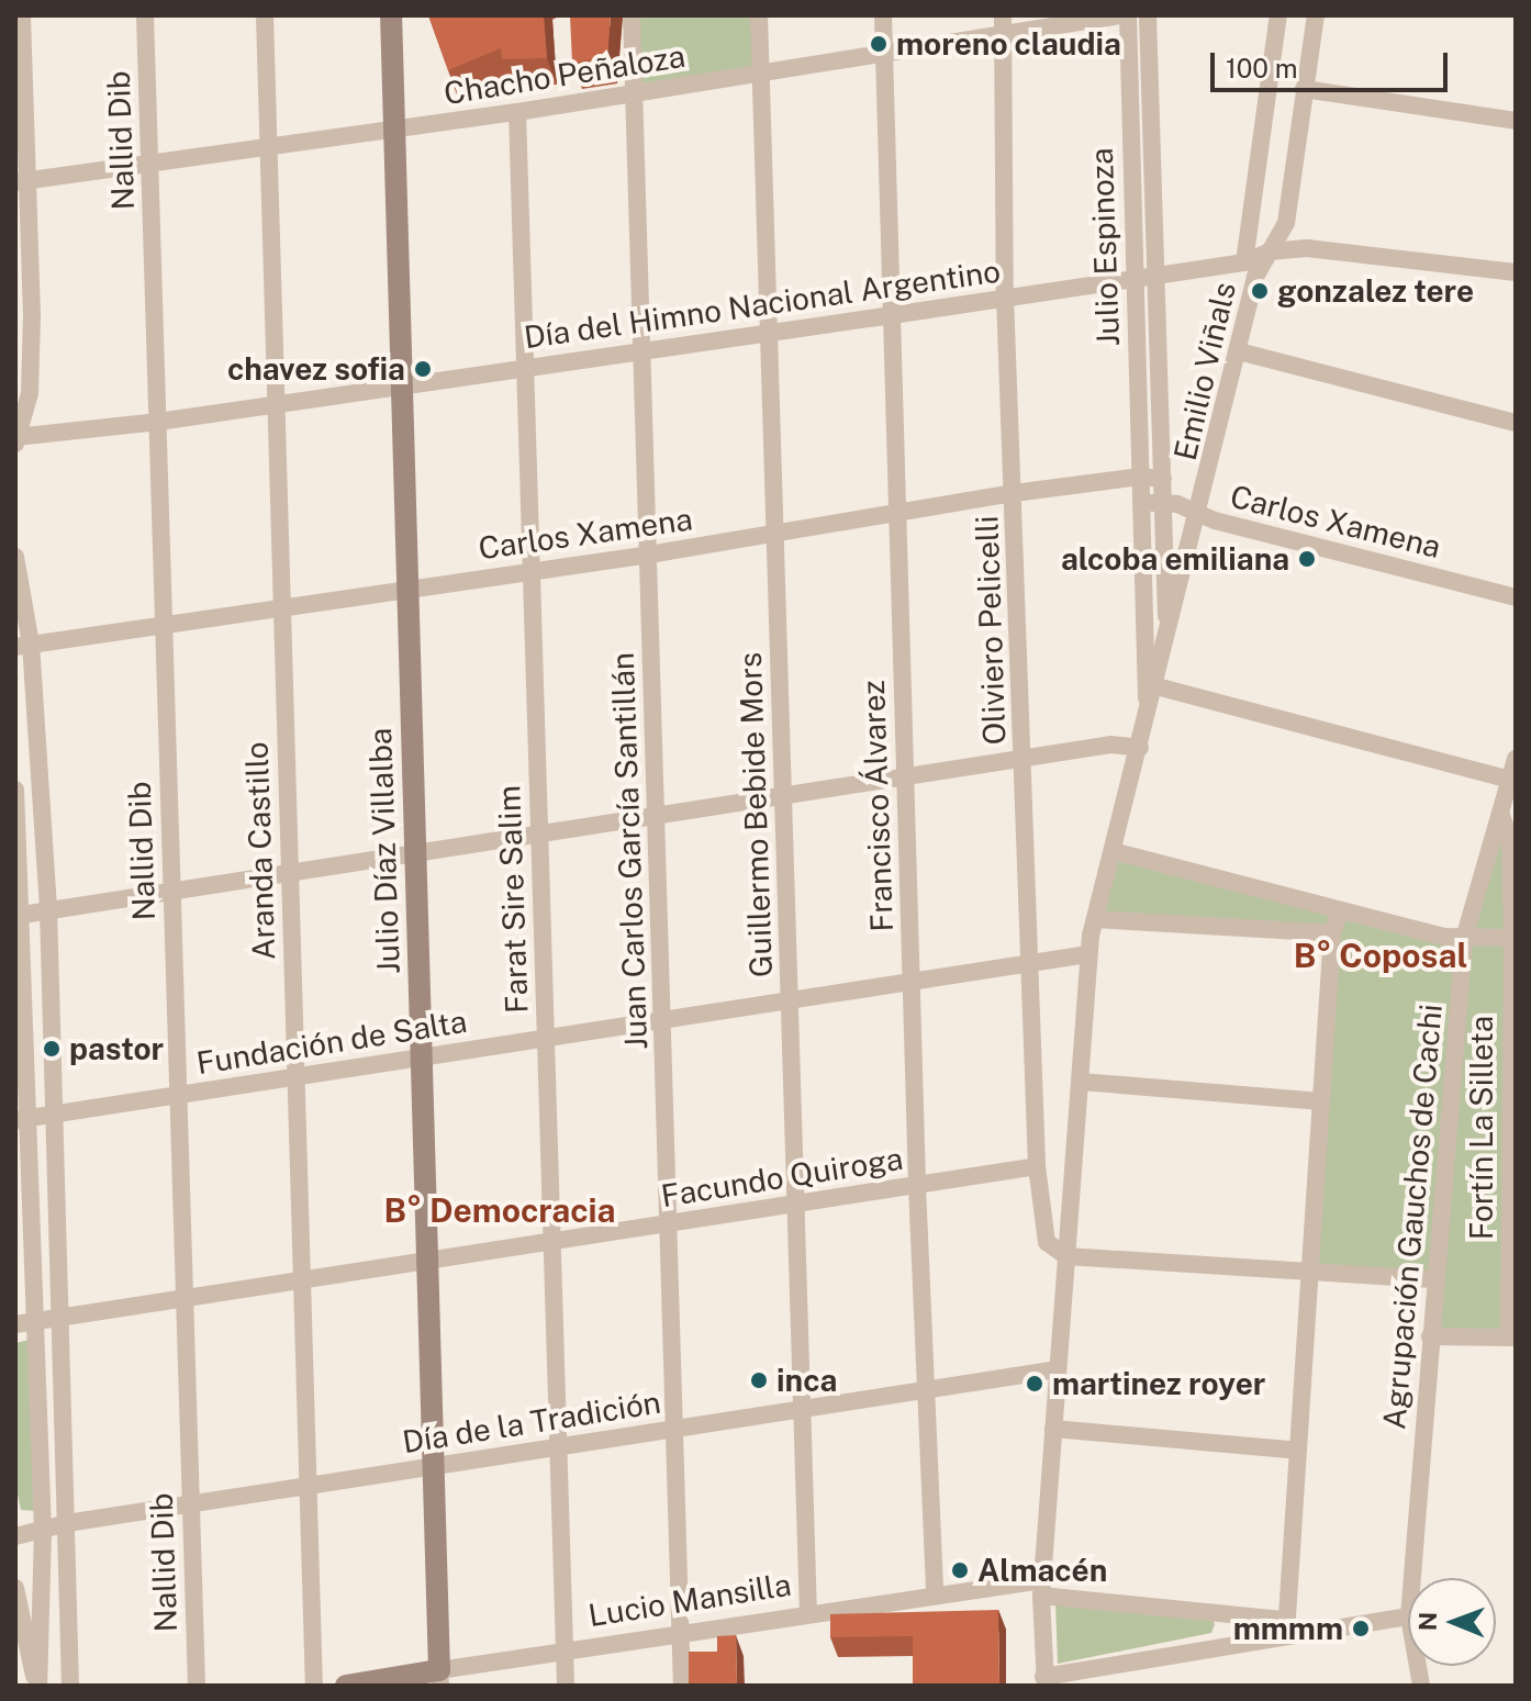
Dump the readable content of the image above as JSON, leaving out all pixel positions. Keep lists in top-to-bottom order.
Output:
{
  "streets": {
    "street": [
      "Chacho Peñaloza",
      "Nallid Dib",
      "Julio Espinoza",
      "Día del Himno Nacional Argentino",
      "Emilio Viñals",
      "Carlos Xamena",
      "Oliviero Pelicelli",
      "Francisco Álvarez",
      "Guillermo Bebide Mors",
      "Aranda Castillo",
      "Julio Díaz Villalba",
      "Juan Carlos García Santillán",
      "Farat Sire Salim",
      "Fundación de Salta",
      "Fortín La Silleta",
      "Facundo Quiroga",
      "Agrupación Gauchos de Cachi",
      "Día de la Tradición",
      "Lucio Mansilla"
    ]
  },
  "crossings": [
    ["Chacho Peñaloza", "Nallid Dib"],
    ["Chacho Peñaloza", "Oliviero Pelicelli"],
    ["Chacho Peñaloza", "Francisco Álvarez"],
    ["Chacho Peñaloza", "Guillermo Bebide Mors"],
    ["Chacho Peñaloza", "Aranda Castillo"],
    ["Chacho Peñaloza", "Julio Díaz Villalba"],
    ["Chacho Peñaloza", "Juan Carlos García Santillán"],
    ["Chacho Peñaloza", "Farat Sire Salim"],
    ["Nallid Dib", "Día del Himno Nacional Argentino"],
    ["Nallid Dib", "Carlos Xamena"],
    ["Nallid Dib", "Fundación de Salta"],
    ["Nallid Dib", "Facundo Quiroga"],
    ["Nallid Dib", "Día de la Tradición"],
    ["Julio Espinoza", "Día del Himno Nacional Argentino"],
    ["Julio Espinoza", "Emilio Viñals"],
    ["Julio Espinoza", "Carlos Xamena"],
    ["Día del Himno Nacional Argentino", "Emilio Viñals"],
    ["Día del Himno Nacional Argentino", "Oliviero Pelicelli"],
    ["Día del Himno Nacional Argentino", "Francisco Álvarez"],
    ["Día del Himno Nacional Argentino", "Guillermo Bebide Mors"],
    ["Día del Himno Nacional Argentino", "Aranda Castillo"],
    ["Día del Himno Nacional Argentino", "Julio Díaz Villalba"],
    ["Día del Himno Nacional Argentino", "Juan Carlos García Santillán"],
    ["Día del Himno Nacional Argentino", "Farat Sire Salim"],
    ["Emilio Viñals", "Carlos Xamena"],
    ["Carlos Xamena", "Oliviero Pelicelli"],
    ["Carlos Xamena", "Francisco Álvarez"],
    ["Carlos Xamena", "Guillermo Bebide Mors"],
    ["Carlos Xamena", "Aranda Castillo"],
    ["Carlos Xamena", "Julio Díaz Villalba"],
    ["Carlos Xamena", "Juan Carlos García Santillán"],
    ["Carlos Xamena", "Farat Sire Salim"],
    ["Oliviero Pelicelli", "Fundación de Salta"],
    ["Oliviero Pelicelli", "Facundo Quiroga"],
    ["Francisco Álvarez", "Fundación de Salta"],
    ["Francisco Álvarez", "Facundo Quiroga"],
    ["Francisco Álvarez", "Día de la Tradición"],
    ["Francisco Álvarez", "Lucio Mansilla"],
    ["Guillermo Bebide Mors", "Fundación de Salta"],
    ["Guillermo Bebide Mors", "Facundo Quiroga"],
    ["Guillermo Bebide Mors", "Día de la Tradición"],
    ["Guillermo Bebide Mors", "Lucio Mansilla"],
    ["Aranda Castillo", "Fundación de Salta"],
    ["Aranda Castillo", "Facundo Quiroga"],
    ["Aranda Castillo", "Día de la Tradición"],
    ["Julio Díaz Villalba", "Fundación de Salta"],
    ["Julio Díaz Villalba", "Facundo Quiroga"],
    ["Julio Díaz Villalba", "Día de la Tradición"],
    ["Julio Díaz Villalba", "Lucio Mansilla"],
    ["Juan Carlos García Santillán", "Fundación de Salta"],
    ["Juan Carlos García Santillán", "Facundo Quiroga"],
    ["Juan Carlos García Santillán", "Día de la Tradición"],
    ["Juan Carlos García Santillán", "Lucio Mansilla"],
    ["Farat Sire Salim", "Fundación de Salta"],
    ["Farat Sire Salim", "Facundo Quiroga"],
    ["Farat Sire Salim", "Día de la Tradición"],
    ["Farat Sire Salim", "Lucio Mansilla"],
    ["Fortín La Silleta", "Agrupación Gauchos de Cachi"]
  ],
  "districts": ["B° Coposal", "B° Democracia"],
  "places": [
    "moreno claudia",
    "gonzalez tere",
    "chavez sofia",
    "alcoba emiliana",
    "pastor",
    "inca",
    "martinez royer",
    "Almacén",
    "mmmm"
  ],
  "scale_bar": "100 m",
  "north": "left"
}
